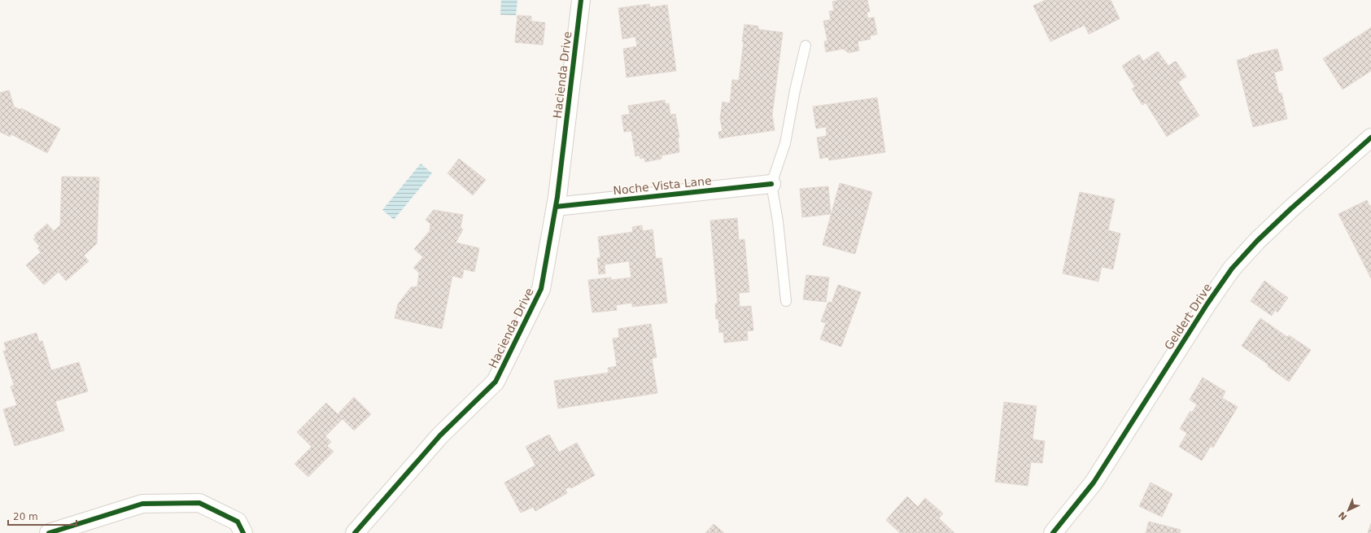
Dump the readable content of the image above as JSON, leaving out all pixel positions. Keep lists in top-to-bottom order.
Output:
{
  "streets": {
    "street": ["Hacienda Drive", "Noche Vista Lane", "Geldert Drive"]
  },
  "crossings": [
    ["Hacienda Drive", "Noche Vista Lane"]
  ],
  "scale_bar": "20 m",
  "north": "bottom left"
}
